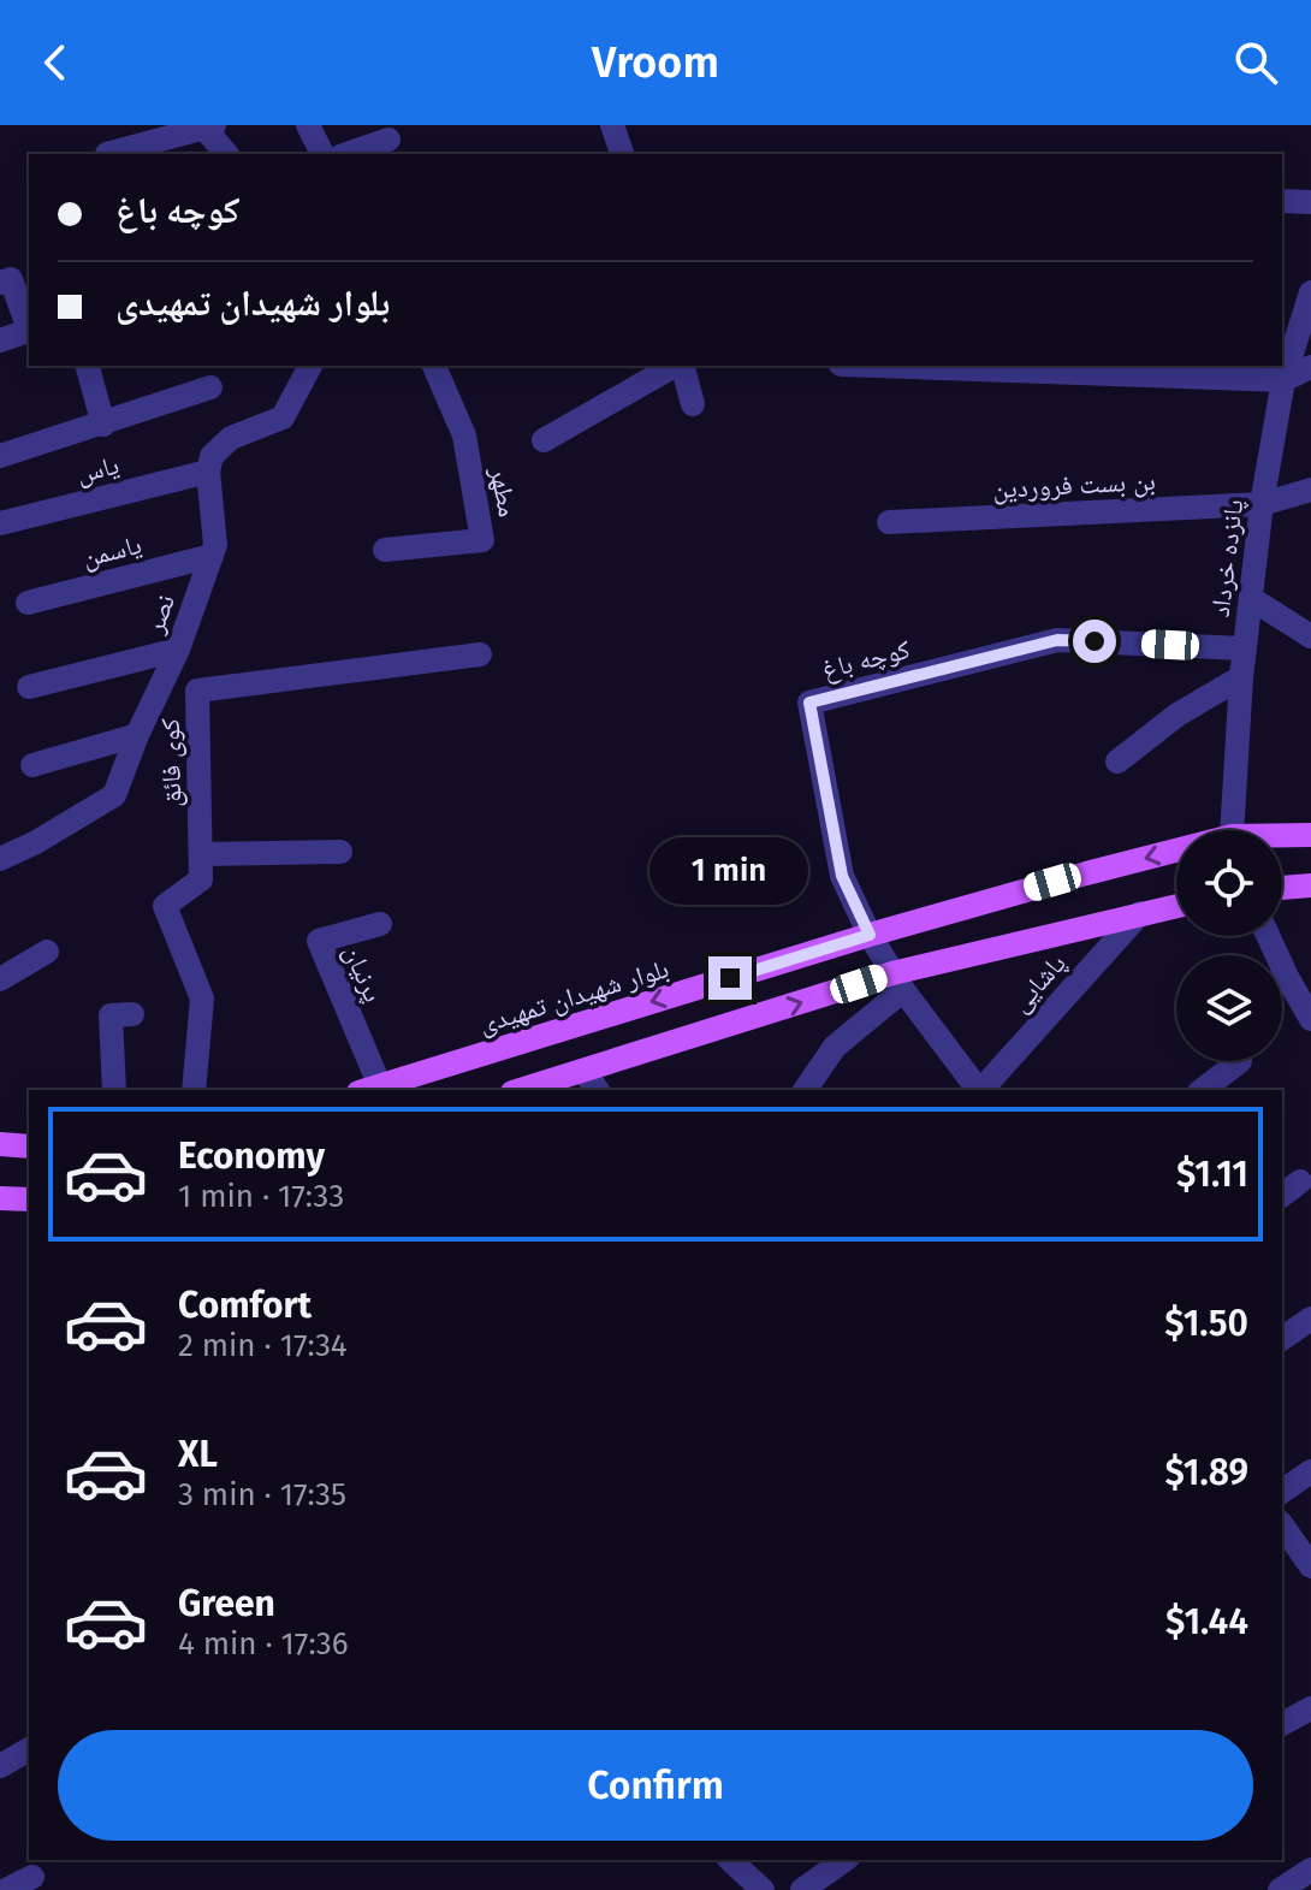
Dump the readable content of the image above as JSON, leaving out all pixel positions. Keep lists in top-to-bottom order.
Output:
{
  "streets": {
    "main road": ["بلوار شهیدان تمهیدی"],
    "street": [
      "یاس",
      "بن بست فروردین",
      "مطهر",
      "یاسمن",
      "پانزده خرداد",
      "نصر",
      "کوچه باغ",
      "کوی فائق",
      "پرنیان",
      "پاشایی"
    ]
  },
  "crossings": [
    ["یاس", "نصر"],
    ["بن بست فروردین", "پانزده خرداد"],
    ["یاسمن", "نصر"],
    ["پانزده خرداد", "کوچه باغ"],
    ["کوچه باغ", "بلوار شهیدان تمهیدی"],
    ["پرنیان", "بلوار شهیدان تمهیدی"]
  ],
  "page": {
    "header": "Vroom",
    "banner": ["کوچه باغ", "بلوار شهیدان تمهیدی"],
    "bubble": "1 min",
    "list": [
      {
        "name": "Economy",
        "note": "1 min · 17:33",
        "value": "$1.11"
      },
      {
        "name": "Comfort",
        "note": "2 min · 17:34",
        "value": "$1.50"
      },
      {
        "name": "XL",
        "note": "3 min · 17:35",
        "value": "$1.89"
      },
      {
        "name": "Green",
        "note": "4 min · 17:36",
        "value": "$1.44"
      }
    ],
    "buttons": "Confirm"
  }
}
